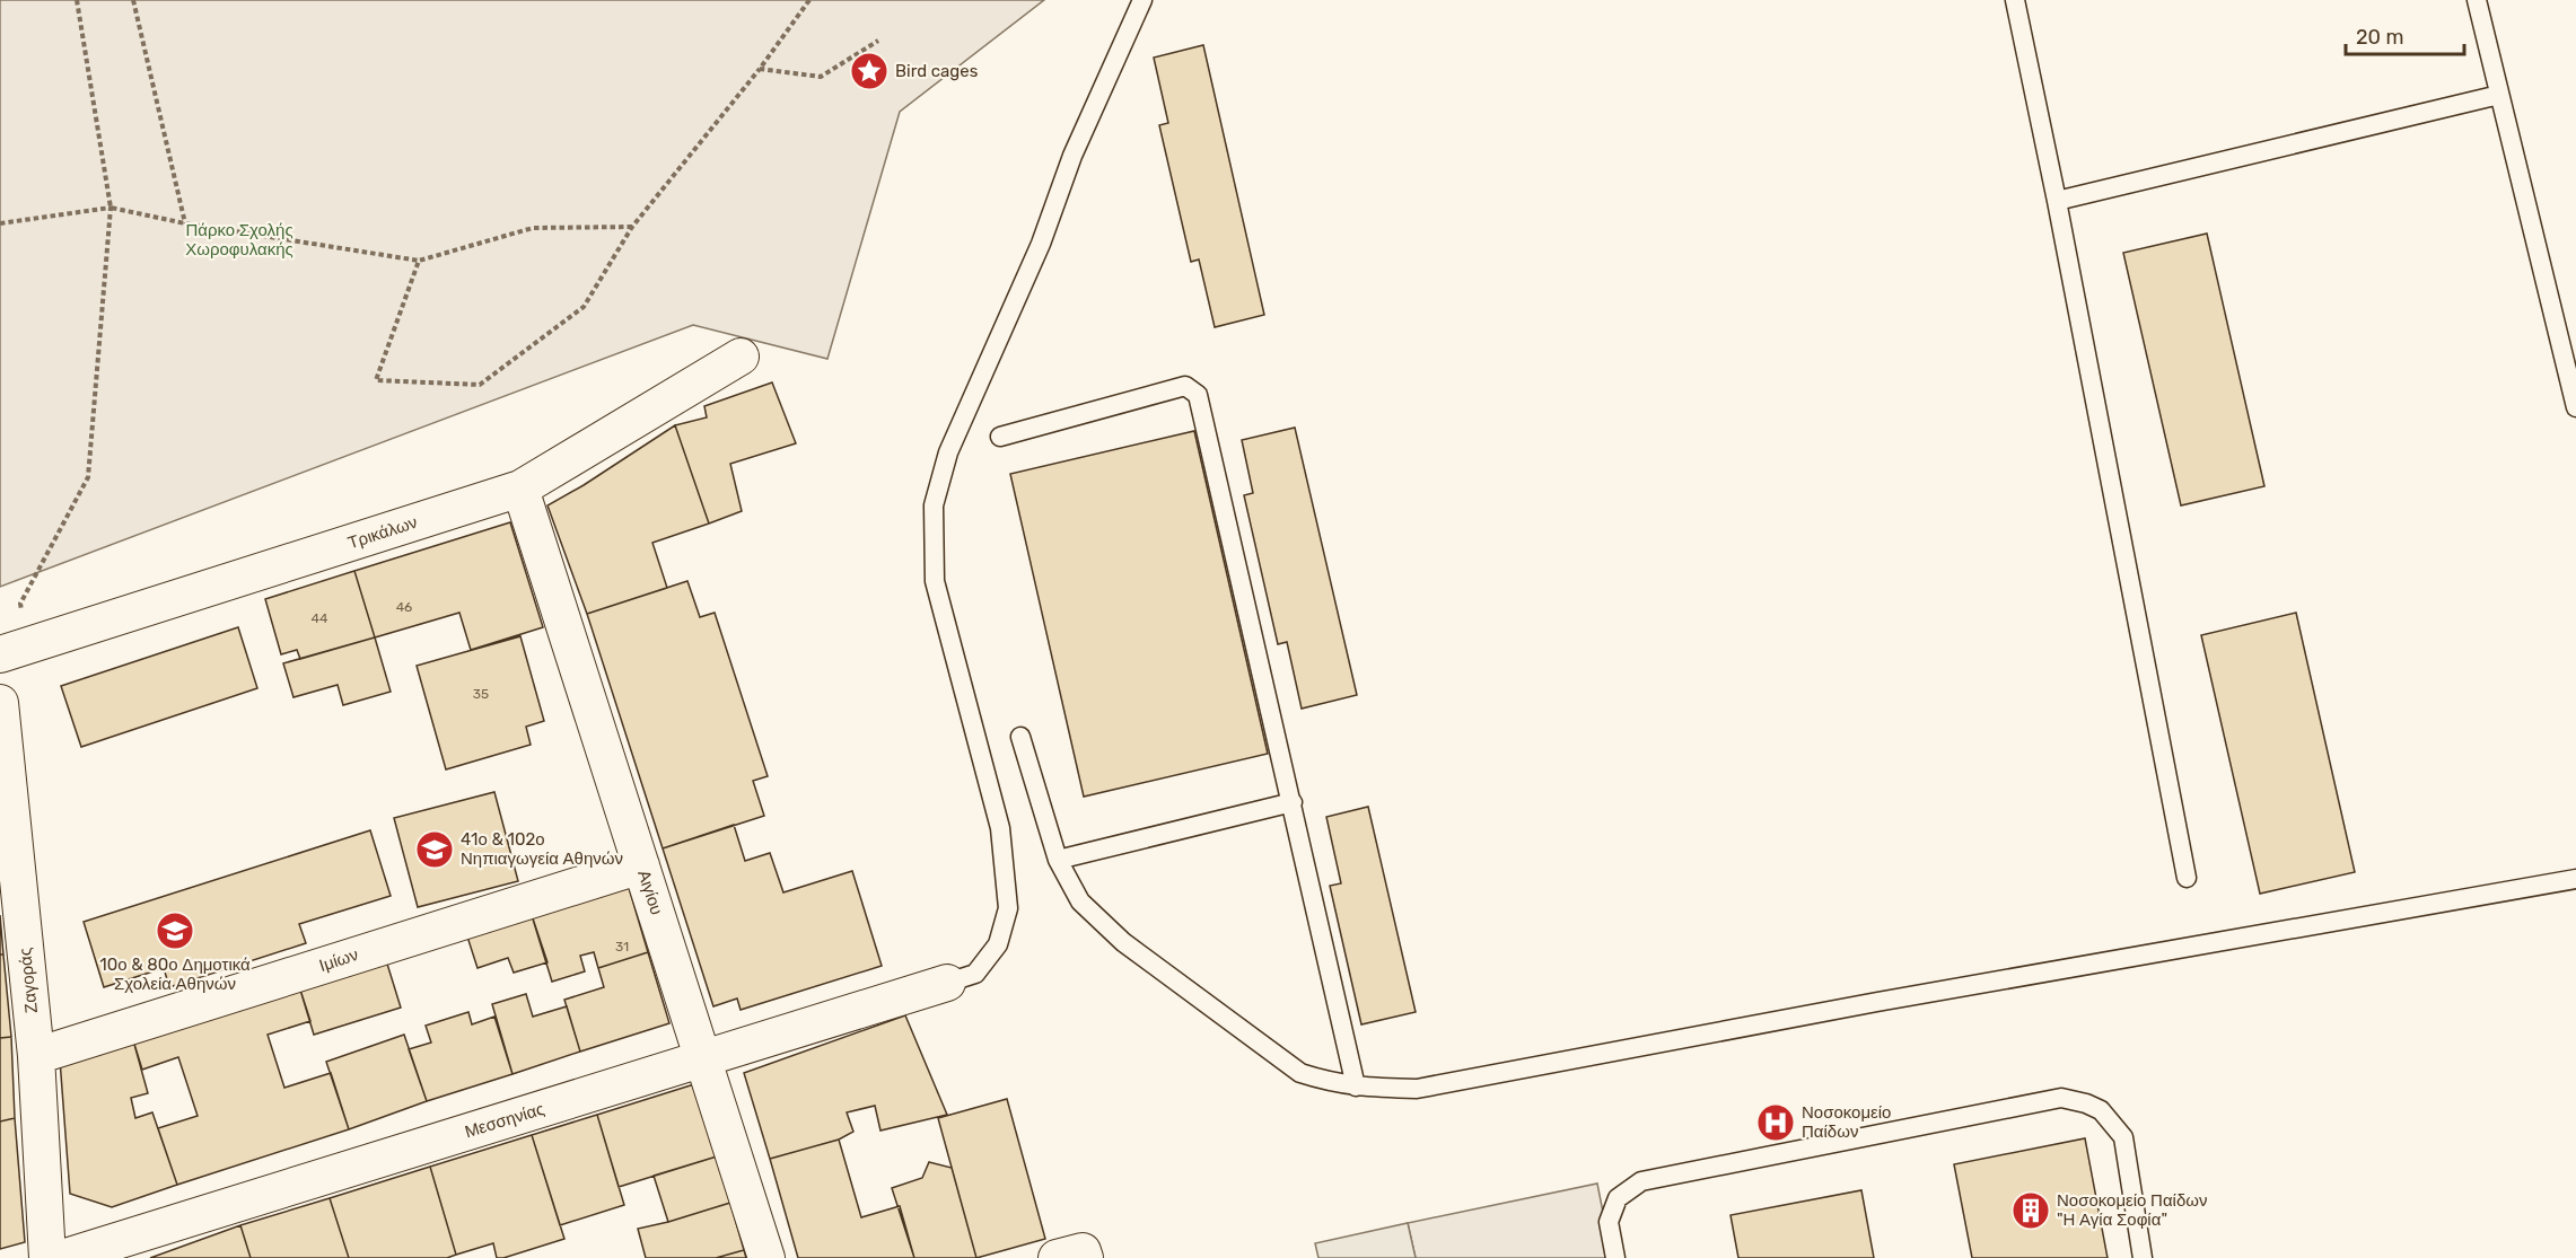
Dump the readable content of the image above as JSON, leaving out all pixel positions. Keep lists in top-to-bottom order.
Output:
{
  "streets": {
    "street": [
      "Τρικάλων",
      "Αιγίου",
      "Ιμίων",
      "Ζαγοράς",
      "Μεσσηνίας"
    ]
  },
  "crossings": [
    ["Τρικάλων", "Αιγίου"],
    ["Αιγίου", "Ιμίων"],
    ["Αιγίου", "Μεσσηνίας"],
    ["Ιμίων", "Ζαγοράς"]
  ],
  "parks": ["Πάρκο Σχολής Χωροφυλακής"],
  "places": {
    "place": ["Bird cages"],
    "school or university": ["41ο & 102ο Νηπιαγωγεία Αθηνών", "10ο & 80ο Δημοτικά Σχολεία Αθηνών"],
    "hospital": ["Νοσοκομείο Παίδων"],
    "building": ["Νοσοκομείο Παίδων \"Η Αγία Σοφία\""]
  },
  "house_numbers": [
    "46",
    "44",
    "35",
    "31"
  ],
  "scale_bar": "20 m"
}
